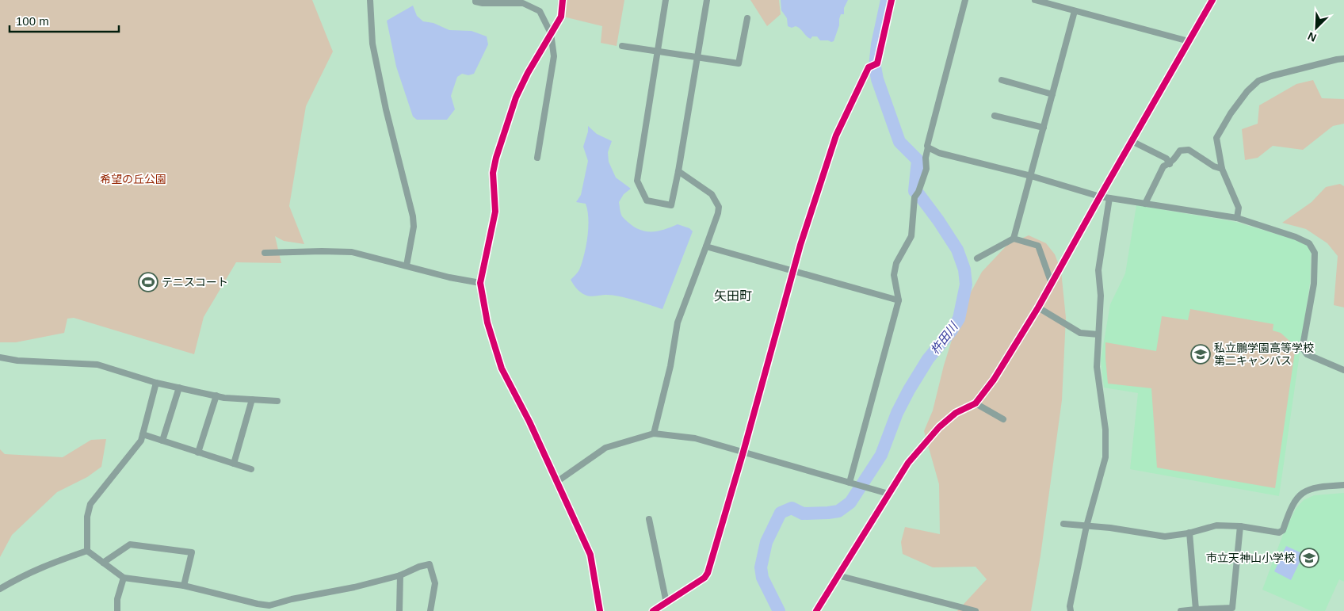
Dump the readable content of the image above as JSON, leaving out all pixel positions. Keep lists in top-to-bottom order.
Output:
{
  "districts": ["矢田町"],
  "water": ["杵田川"],
  "parks": ["希望の丘公園"],
  "places": {
    "sports": ["テニスコート"],
    "school or university": ["私立鵬学園高等学校 第二キャンパス", "市立天神山小学校"]
  },
  "scale_bar": "100 m",
  "north": "bottom left"
}
